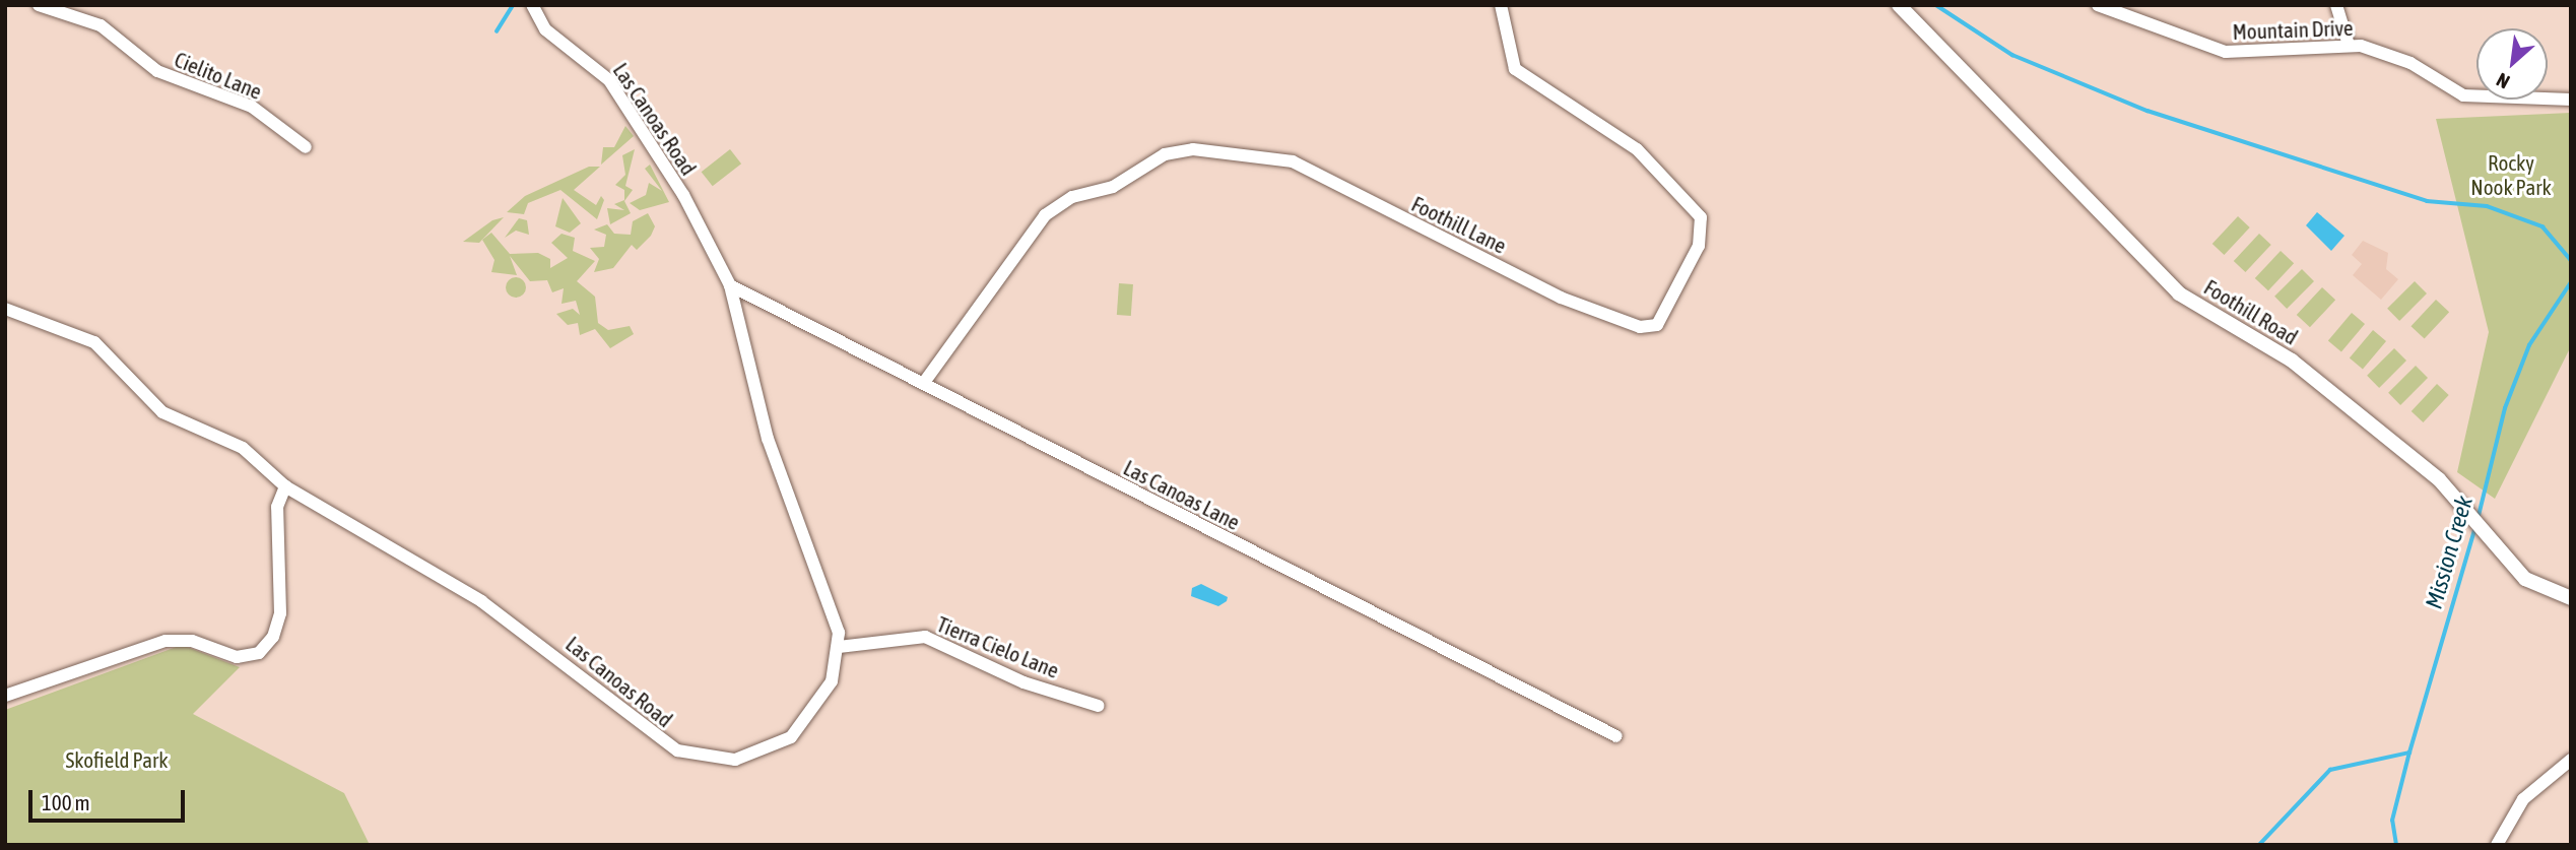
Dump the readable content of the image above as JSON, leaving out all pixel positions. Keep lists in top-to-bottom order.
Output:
{
  "streets": {
    "main road": ["Foothill Road"],
    "street": [
      "Mountain Drive",
      "Cielito Lane",
      "Las Canoas Road",
      "Foothill Lane",
      "Las Canoas Lane",
      "Tierra Cielo Lane"
    ]
  },
  "crossings": [
    ["Las Canoas Road", "Las Canoas Lane"],
    ["Las Canoas Road", "Tierra Cielo Lane"],
    ["Foothill Lane", "Las Canoas Lane"]
  ],
  "water": ["Mission Creek"],
  "parks": ["Rocky Nook Park", "Skofield Park"],
  "scale_bar": "100 m",
  "north": "bottom left"
}
